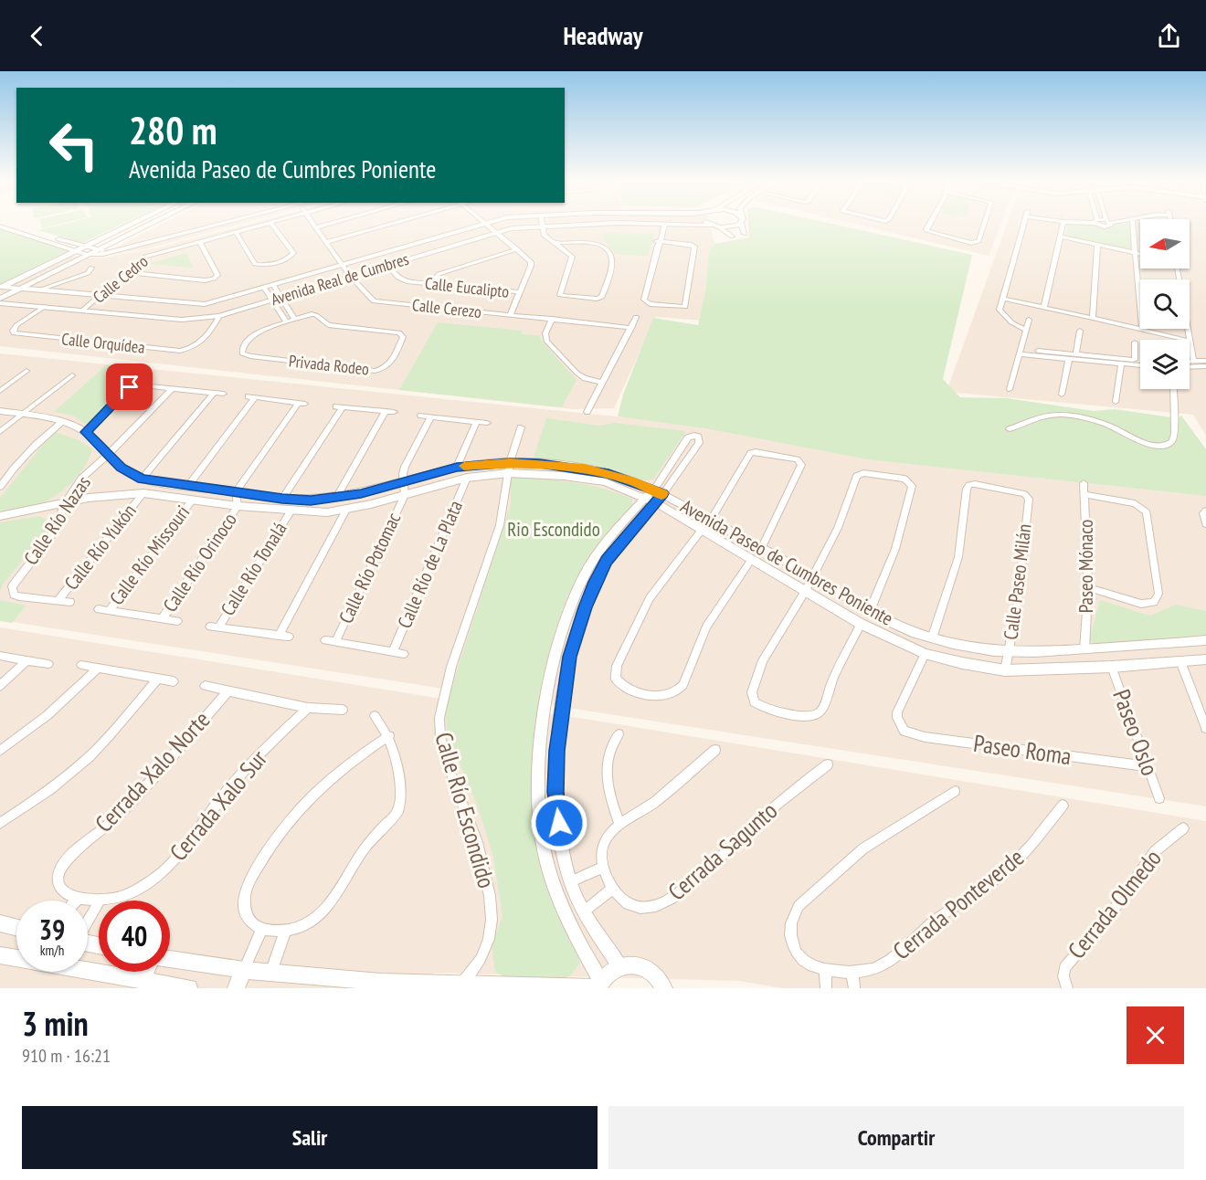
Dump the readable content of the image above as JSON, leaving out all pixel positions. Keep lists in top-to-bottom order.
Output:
{
  "streets": {
    "street": [
      "Calle Cedro",
      "Avenida Real de Cumbres",
      "Calle Eucalipto",
      "Calle Cerezo",
      "Calle Orquídea",
      "Privada Rodeo",
      "Calle Río Nazas",
      "Calle Río Yukón",
      "Calle Río Missouri",
      "Calle Río Orinoco",
      "Avenida Paseo de Cumbres Poniente",
      "Calle Río de La Plata",
      "Paseo Mónaco",
      "Calle Río Potomac",
      "Calle Río Tonalá",
      "Calle Paseo Milán",
      "Paseo Oslo",
      "Paseo Roma",
      "Cerrada Xalo Norte",
      "Cerrada Xalo Sur",
      "Calle Río Escondido",
      "Cerrada Sagunto",
      "Cerrada Ponteverde",
      "Cerrada Olmedo"
    ]
  },
  "crossings": [
    ["Calle Cedro", "Avenida Real de Cumbres"],
    ["Avenida Real de Cumbres", "Calle Eucalipto"],
    ["Avenida Real de Cumbres", "Calle Cerezo"],
    ["Avenida Real de Cumbres", "Calle Orquídea"],
    ["Calle Río Nazas", "Calle Río Yukón"],
    ["Calle Río Nazas", "Avenida Paseo de Cumbres Poniente"],
    ["Calle Río Yukón", "Avenida Paseo de Cumbres Poniente"],
    ["Calle Río Missouri", "Avenida Paseo de Cumbres Poniente"],
    ["Calle Río Orinoco", "Avenida Paseo de Cumbres Poniente"],
    ["Avenida Paseo de Cumbres Poniente", "Calle Río de La Plata"],
    ["Avenida Paseo de Cumbres Poniente", "Paseo Mónaco"],
    ["Avenida Paseo de Cumbres Poniente", "Calle Río Potomac"],
    ["Avenida Paseo de Cumbres Poniente", "Calle Río Tonalá"],
    ["Avenida Paseo de Cumbres Poniente", "Calle Paseo Milán"],
    ["Avenida Paseo de Cumbres Poniente", "Paseo Oslo"],
    ["Avenida Paseo de Cumbres Poniente", "Paseo Roma"],
    ["Avenida Paseo de Cumbres Poniente", "Calle Río Escondido"],
    ["Paseo Oslo", "Paseo Roma"],
    ["Cerrada Xalo Norte", "Cerrada Xalo Sur"]
  ],
  "parks": ["Rio Escondido"],
  "north": "left",
  "page": {
    "header": "Headway",
    "turn": ["280 m", "Avenida Paseo de Cumbres Poniente"],
    "speed": "39 km/h",
    "limit": "40",
    "heading": ["3 min", "910 m · 16:21"],
    "buttons": ["Salir", "Compartir"]
  }
}
